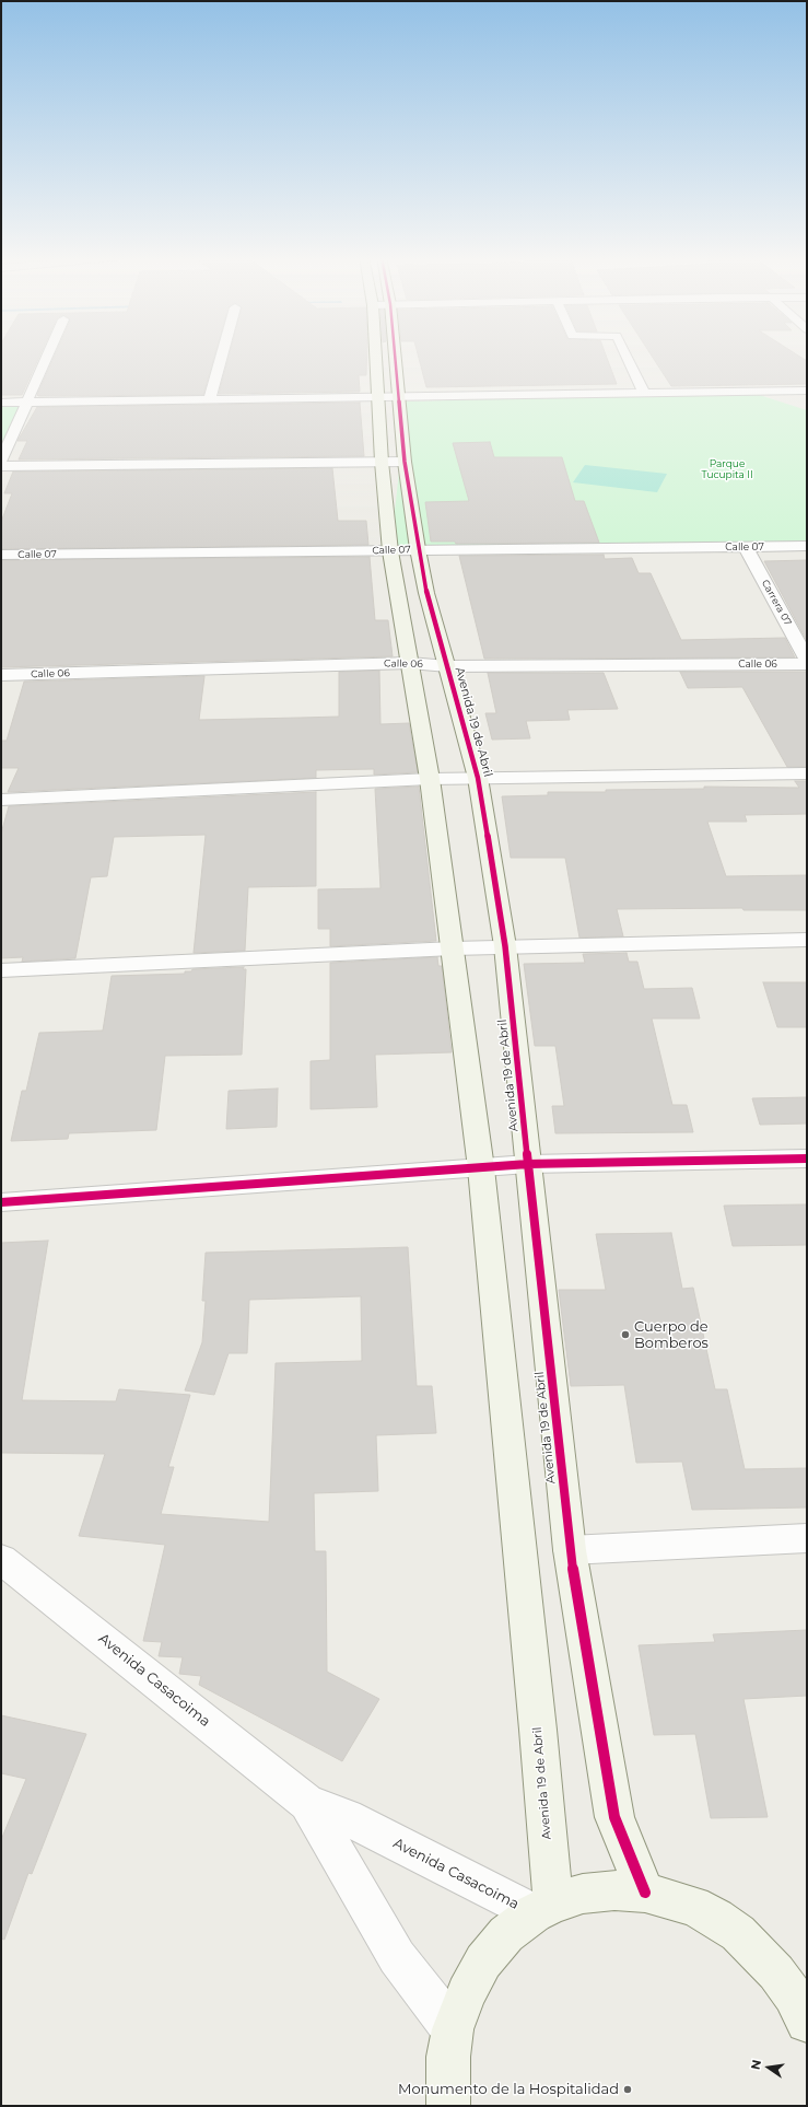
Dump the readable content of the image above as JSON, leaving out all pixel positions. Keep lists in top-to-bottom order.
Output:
{
  "streets": {
    "street": [
      "Calle 07",
      "Carrera 07",
      "Calle 06",
      "Avenida 19 de Abril",
      "Avenida Casacoima"
    ]
  },
  "crossings": [
    ["Calle 07", "Carrera 07"],
    ["Calle 07", "Avenida 19 de Abril"],
    ["Calle 06", "Avenida 19 de Abril"],
    ["Avenida 19 de Abril", "Avenida Casacoima"]
  ],
  "parks": ["Parque Tucupita II"],
  "places": ["Cuerpo de Bomberos", "Monumento de la Hospitalidad"],
  "north": "left"
}
